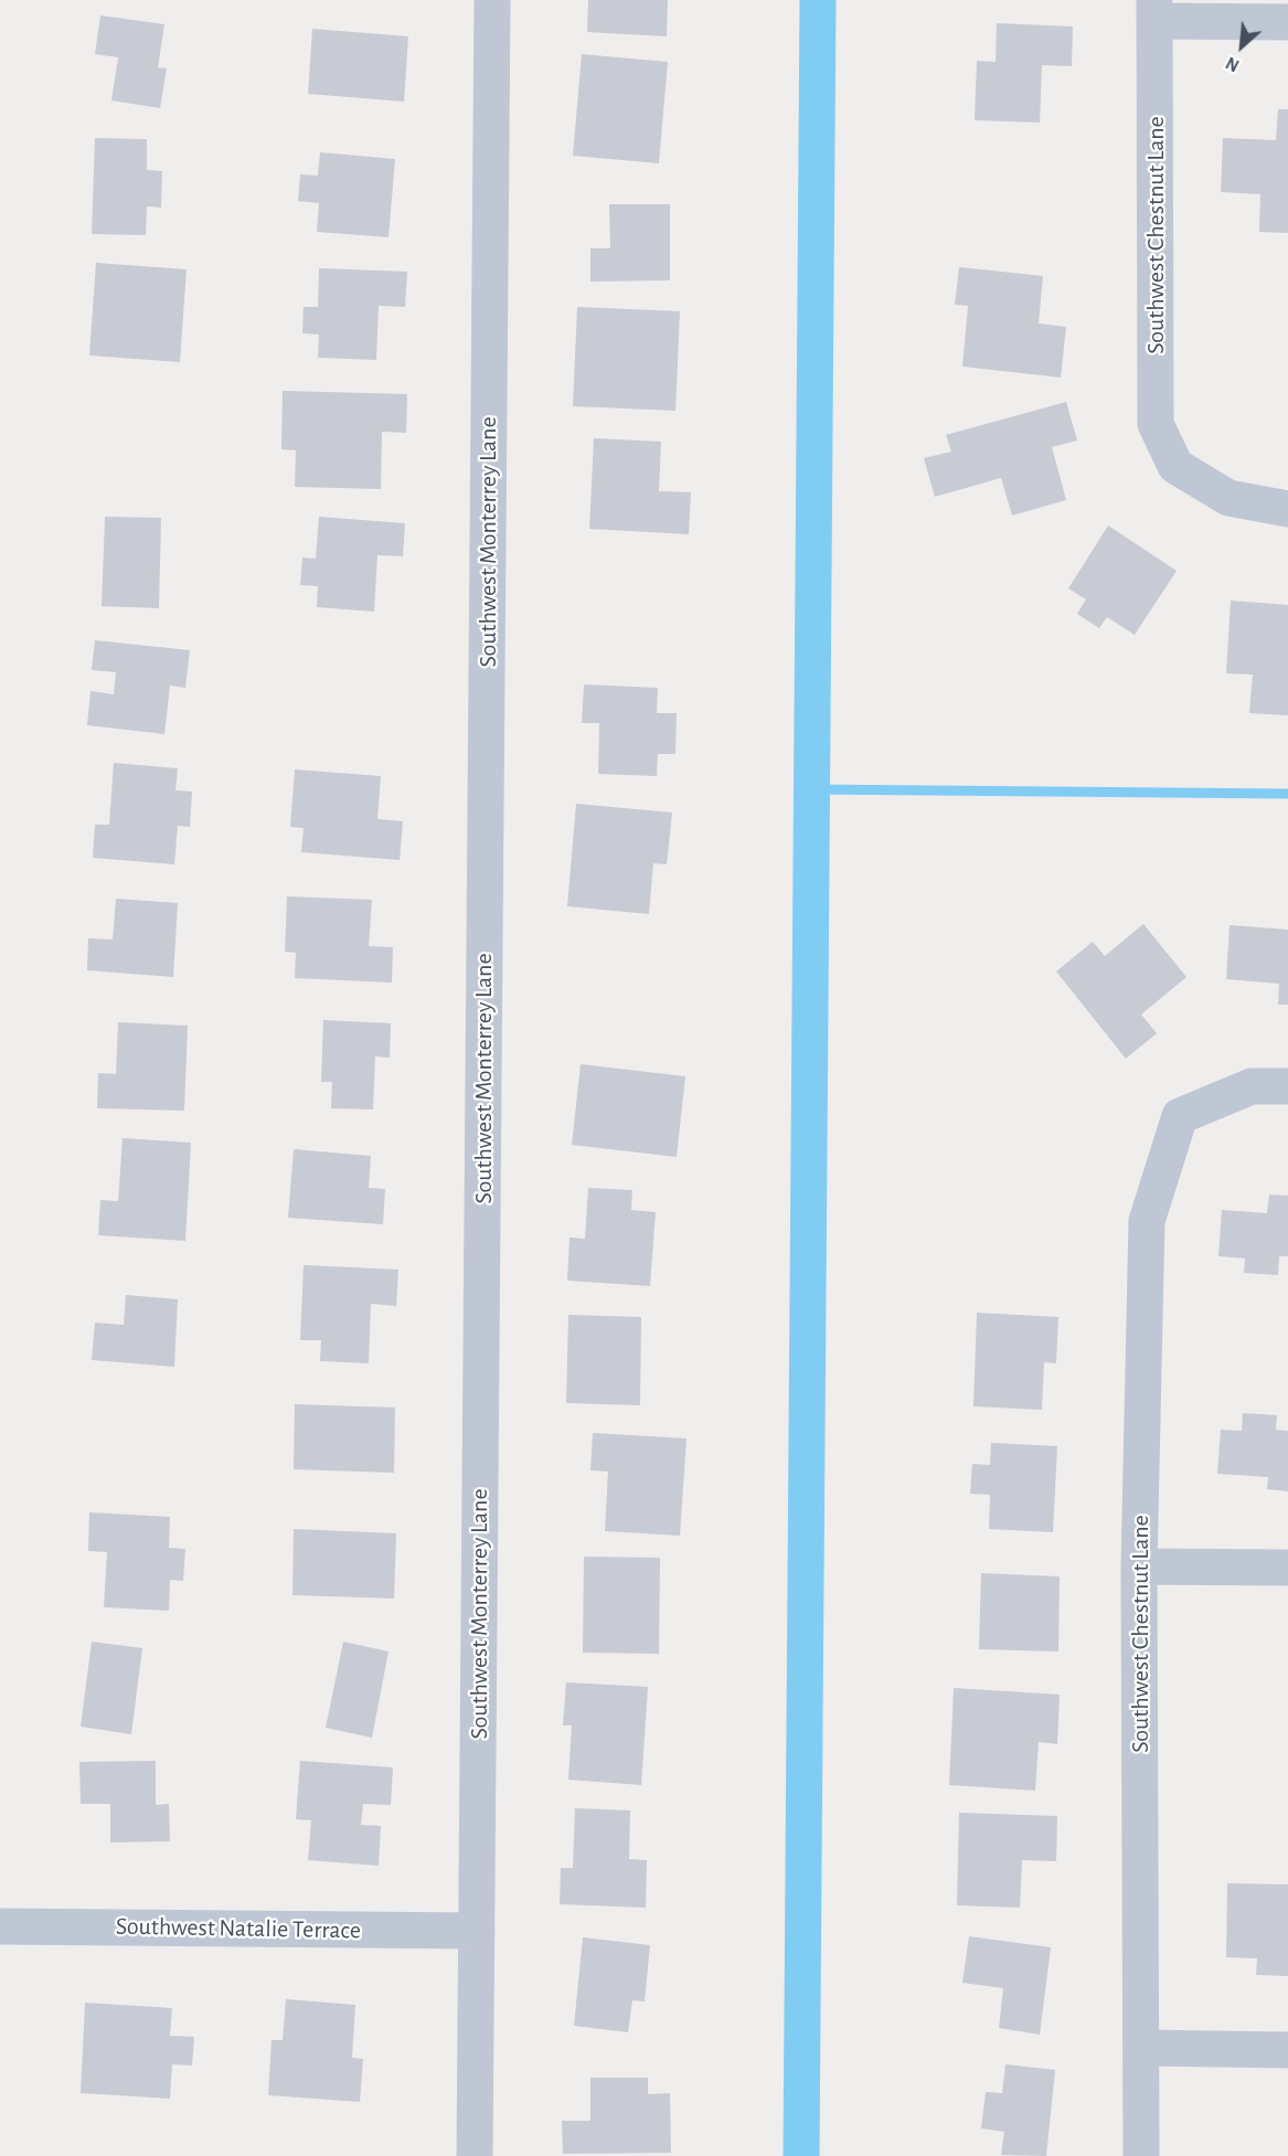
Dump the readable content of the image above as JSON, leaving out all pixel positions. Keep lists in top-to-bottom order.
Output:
{
  "streets": {
    "street": ["Southwest Chestnut Lane", "Southwest Monterrey Lane", "Southwest Natalie Terrace"]
  },
  "crossings": [
    ["Southwest Monterrey Lane", "Southwest Natalie Terrace"]
  ],
  "north": "bottom left"
}
